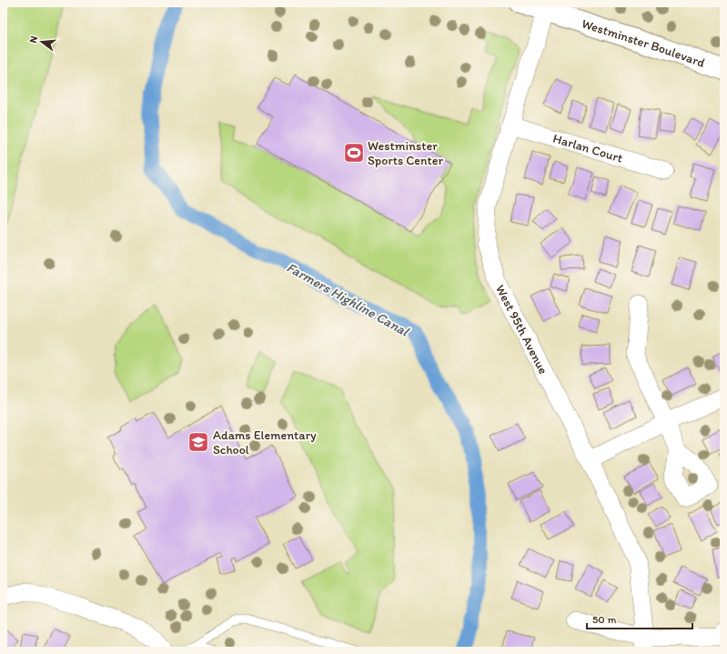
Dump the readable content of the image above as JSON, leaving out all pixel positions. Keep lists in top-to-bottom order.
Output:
{
  "streets": {
    "street": ["Westminster Boulevard", "Harlan Court", "West 95th Avenue"]
  },
  "crossings": [
    ["Westminster Boulevard", "West 95th Avenue"],
    ["Harlan Court", "West 95th Avenue"]
  ],
  "water": ["Farmers Highline Canal"],
  "places": {
    "sports": ["Westminster Sports Center"],
    "school or university": ["Adams Elementary School"]
  },
  "scale_bar": "50 m",
  "north": "left"
}
